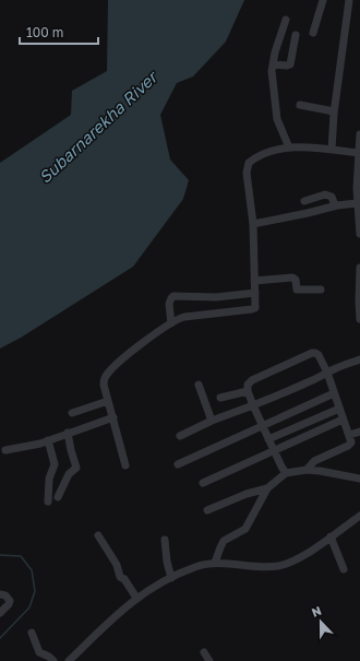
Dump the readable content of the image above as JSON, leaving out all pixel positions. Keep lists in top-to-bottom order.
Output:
{
  "water": ["Subarnarekha River"],
  "scale_bar": "100 m",
  "north": "top"
}
